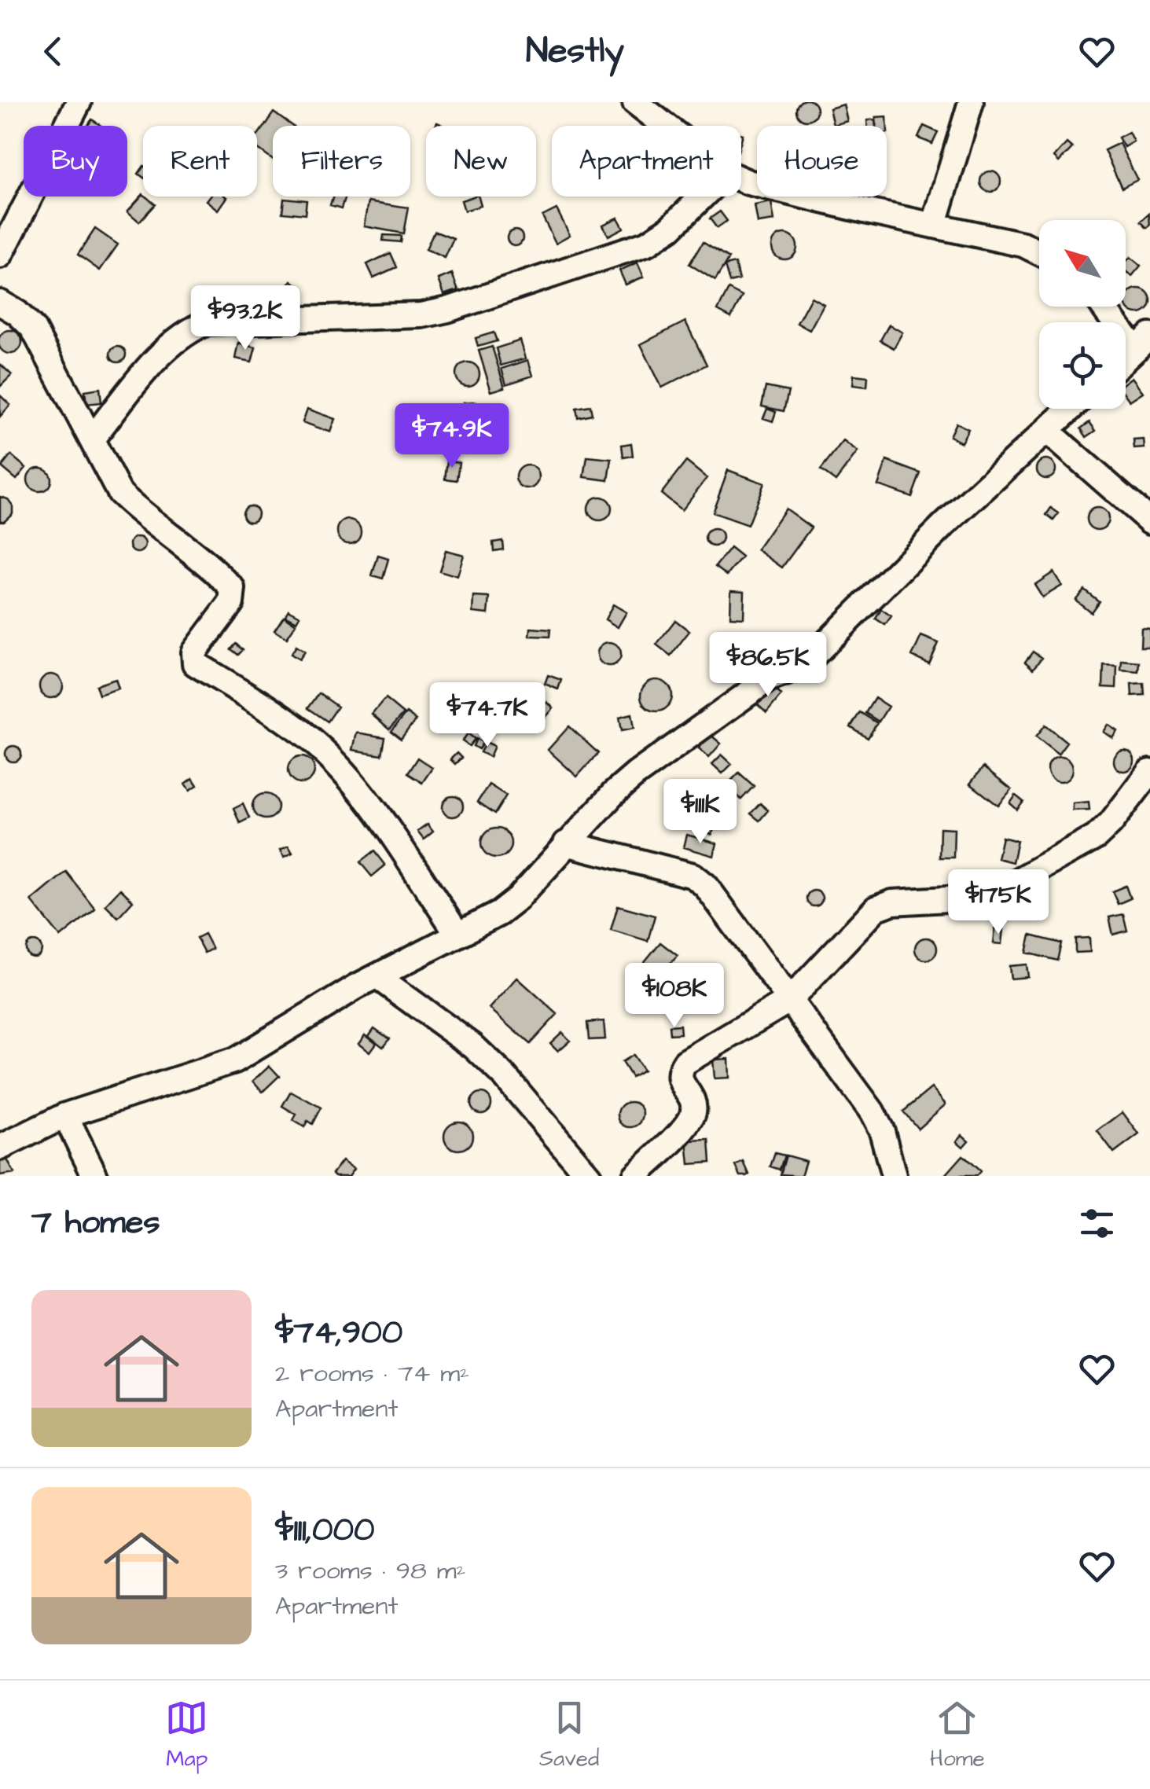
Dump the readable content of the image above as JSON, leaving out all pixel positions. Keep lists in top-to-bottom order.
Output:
{
  "north": "top left",
  "page": {
    "header": "Nestly",
    "chip": [
      "Buy",
      "Rent",
      "Filters",
      "New",
      "Apartment",
      "House"
    ],
    "price": [
      "$93.2K",
      "$74.9K",
      "$86.5K",
      "$74.7K",
      "$111K",
      "$175K",
      "$108K"
    ],
    "heading": "7 homes",
    "list": [
      {
        "name": "$74,900",
        "note": "2 rooms · 74 m² · Apartment"
      },
      {
        "name": "$111,000",
        "note": "3 rooms · 98 m² · Apartment"
      }
    ],
    "tabs": ["Map", "Saved", "Home"]
  }
}
